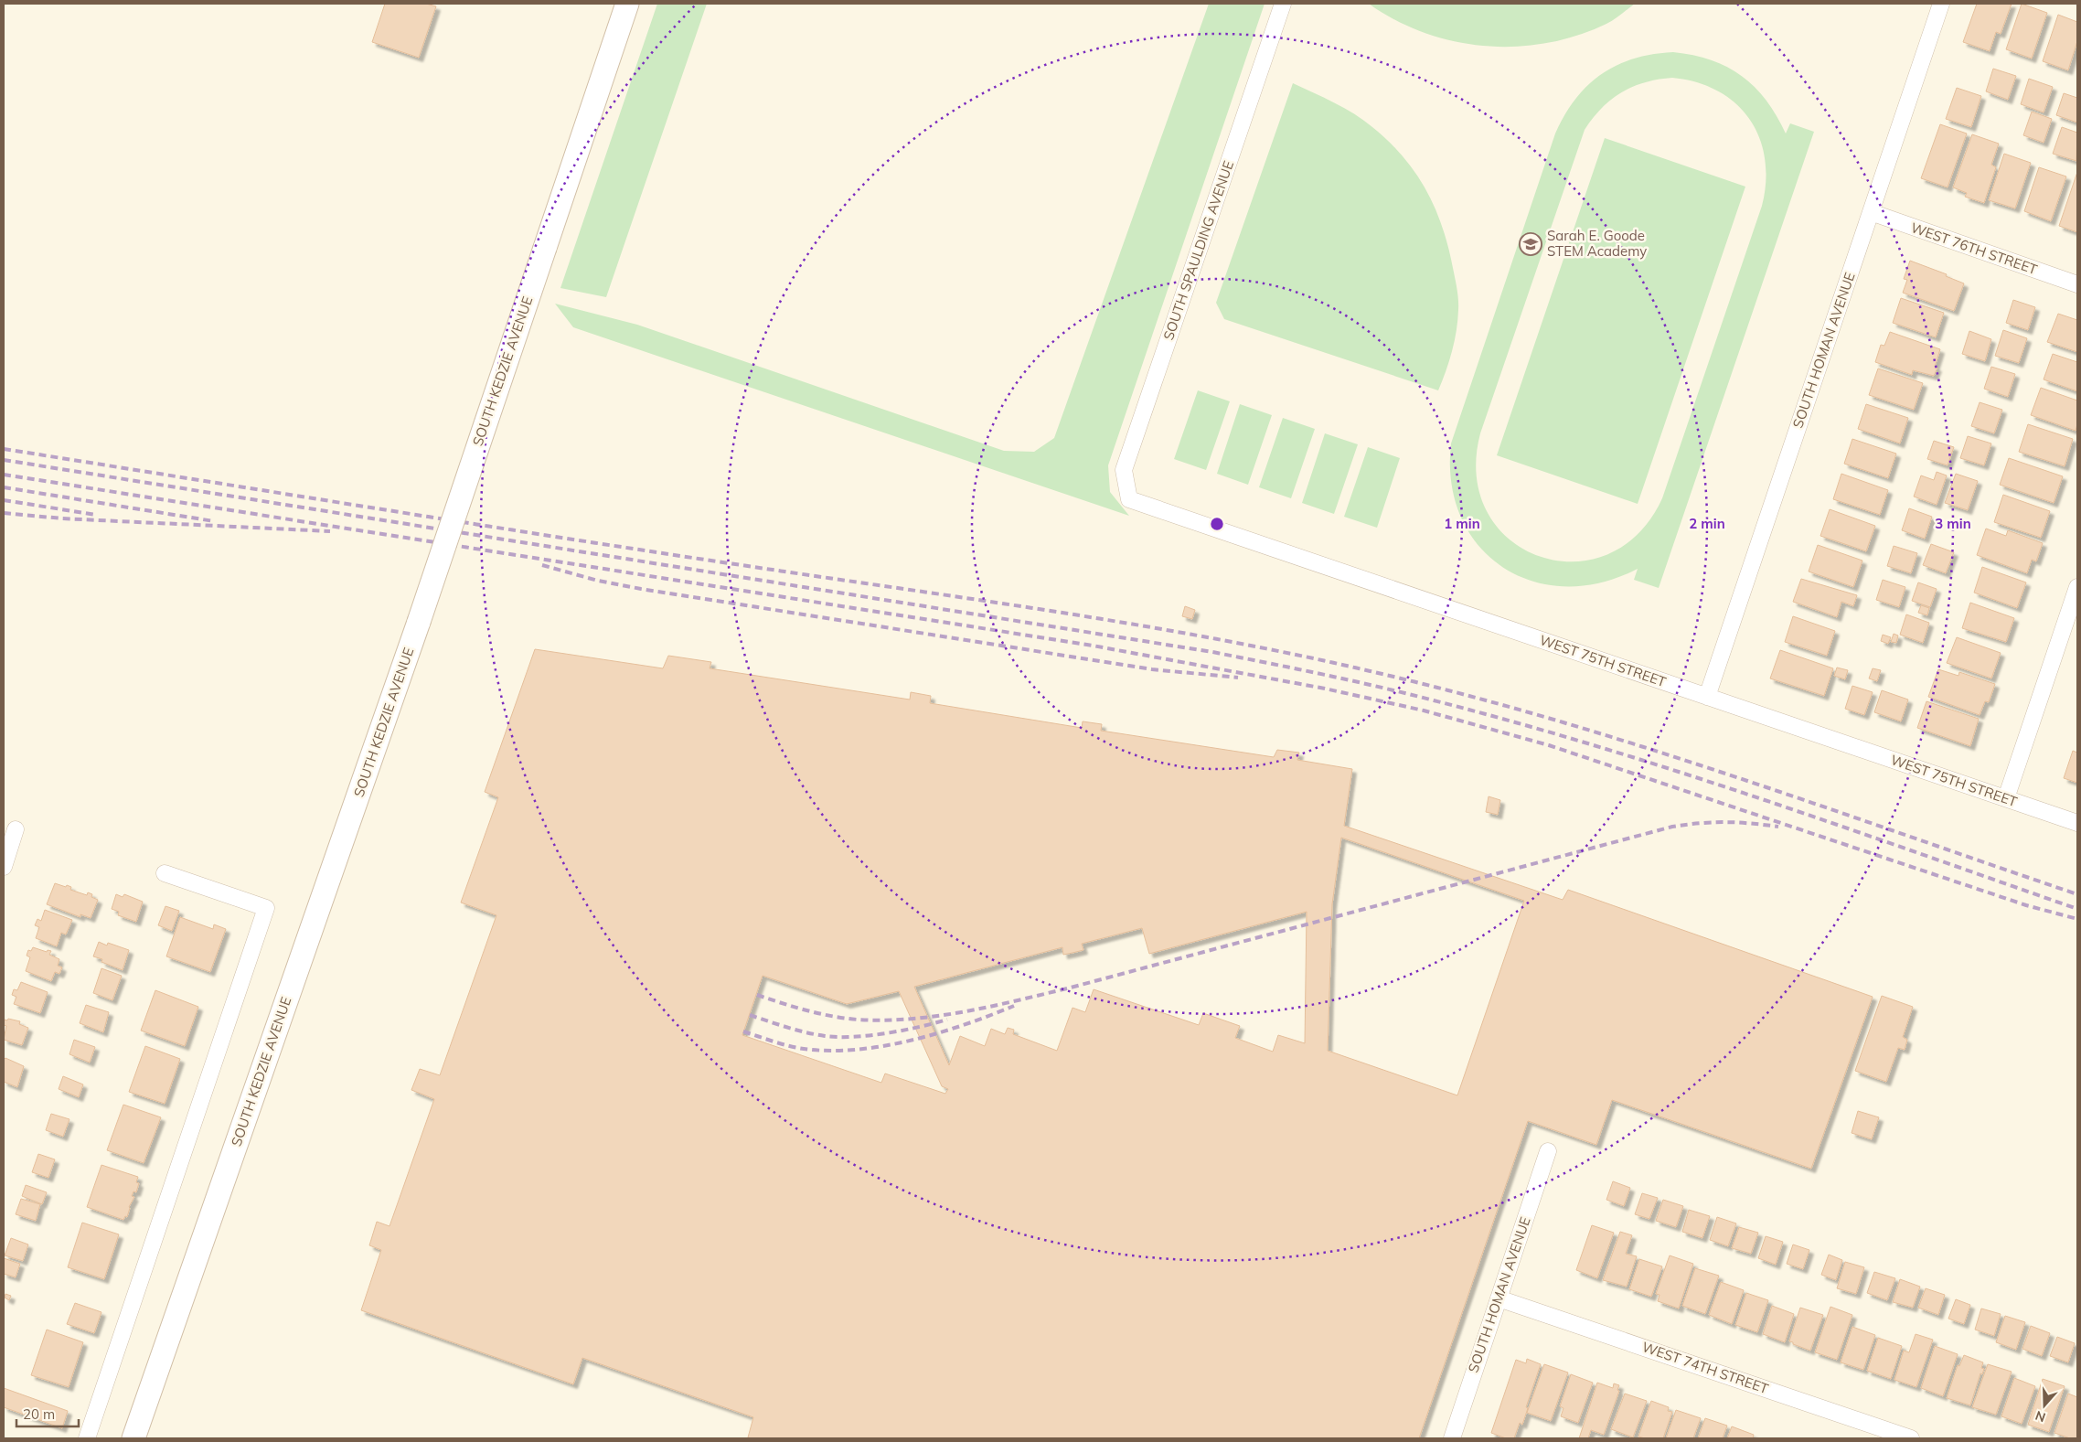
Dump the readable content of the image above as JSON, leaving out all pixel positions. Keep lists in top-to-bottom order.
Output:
{
  "streets": {
    "main road": ["SOUTH KEDZIE AVENUE"],
    "street": [
      "WEST 76TH STREET",
      "SOUTH SPAULDING AVENUE",
      "SOUTH HOMAN AVENUE",
      "WEST 75TH STREET",
      "WEST 74TH STREET"
    ]
  },
  "crossings": [
    ["WEST 76TH STREET", "SOUTH HOMAN AVENUE"],
    ["SOUTH SPAULDING AVENUE", "WEST 75TH STREET"],
    ["SOUTH HOMAN AVENUE", "WEST 75TH STREET"],
    ["SOUTH HOMAN AVENUE", "WEST 74TH STREET"]
  ],
  "places": {
    "school or university": ["Sarah E. Goode STEM Academy"]
  },
  "scale_bar": "20 m",
  "north": "bottom",
  "rings": ["1 min", "2 min", "3 min"]
}
